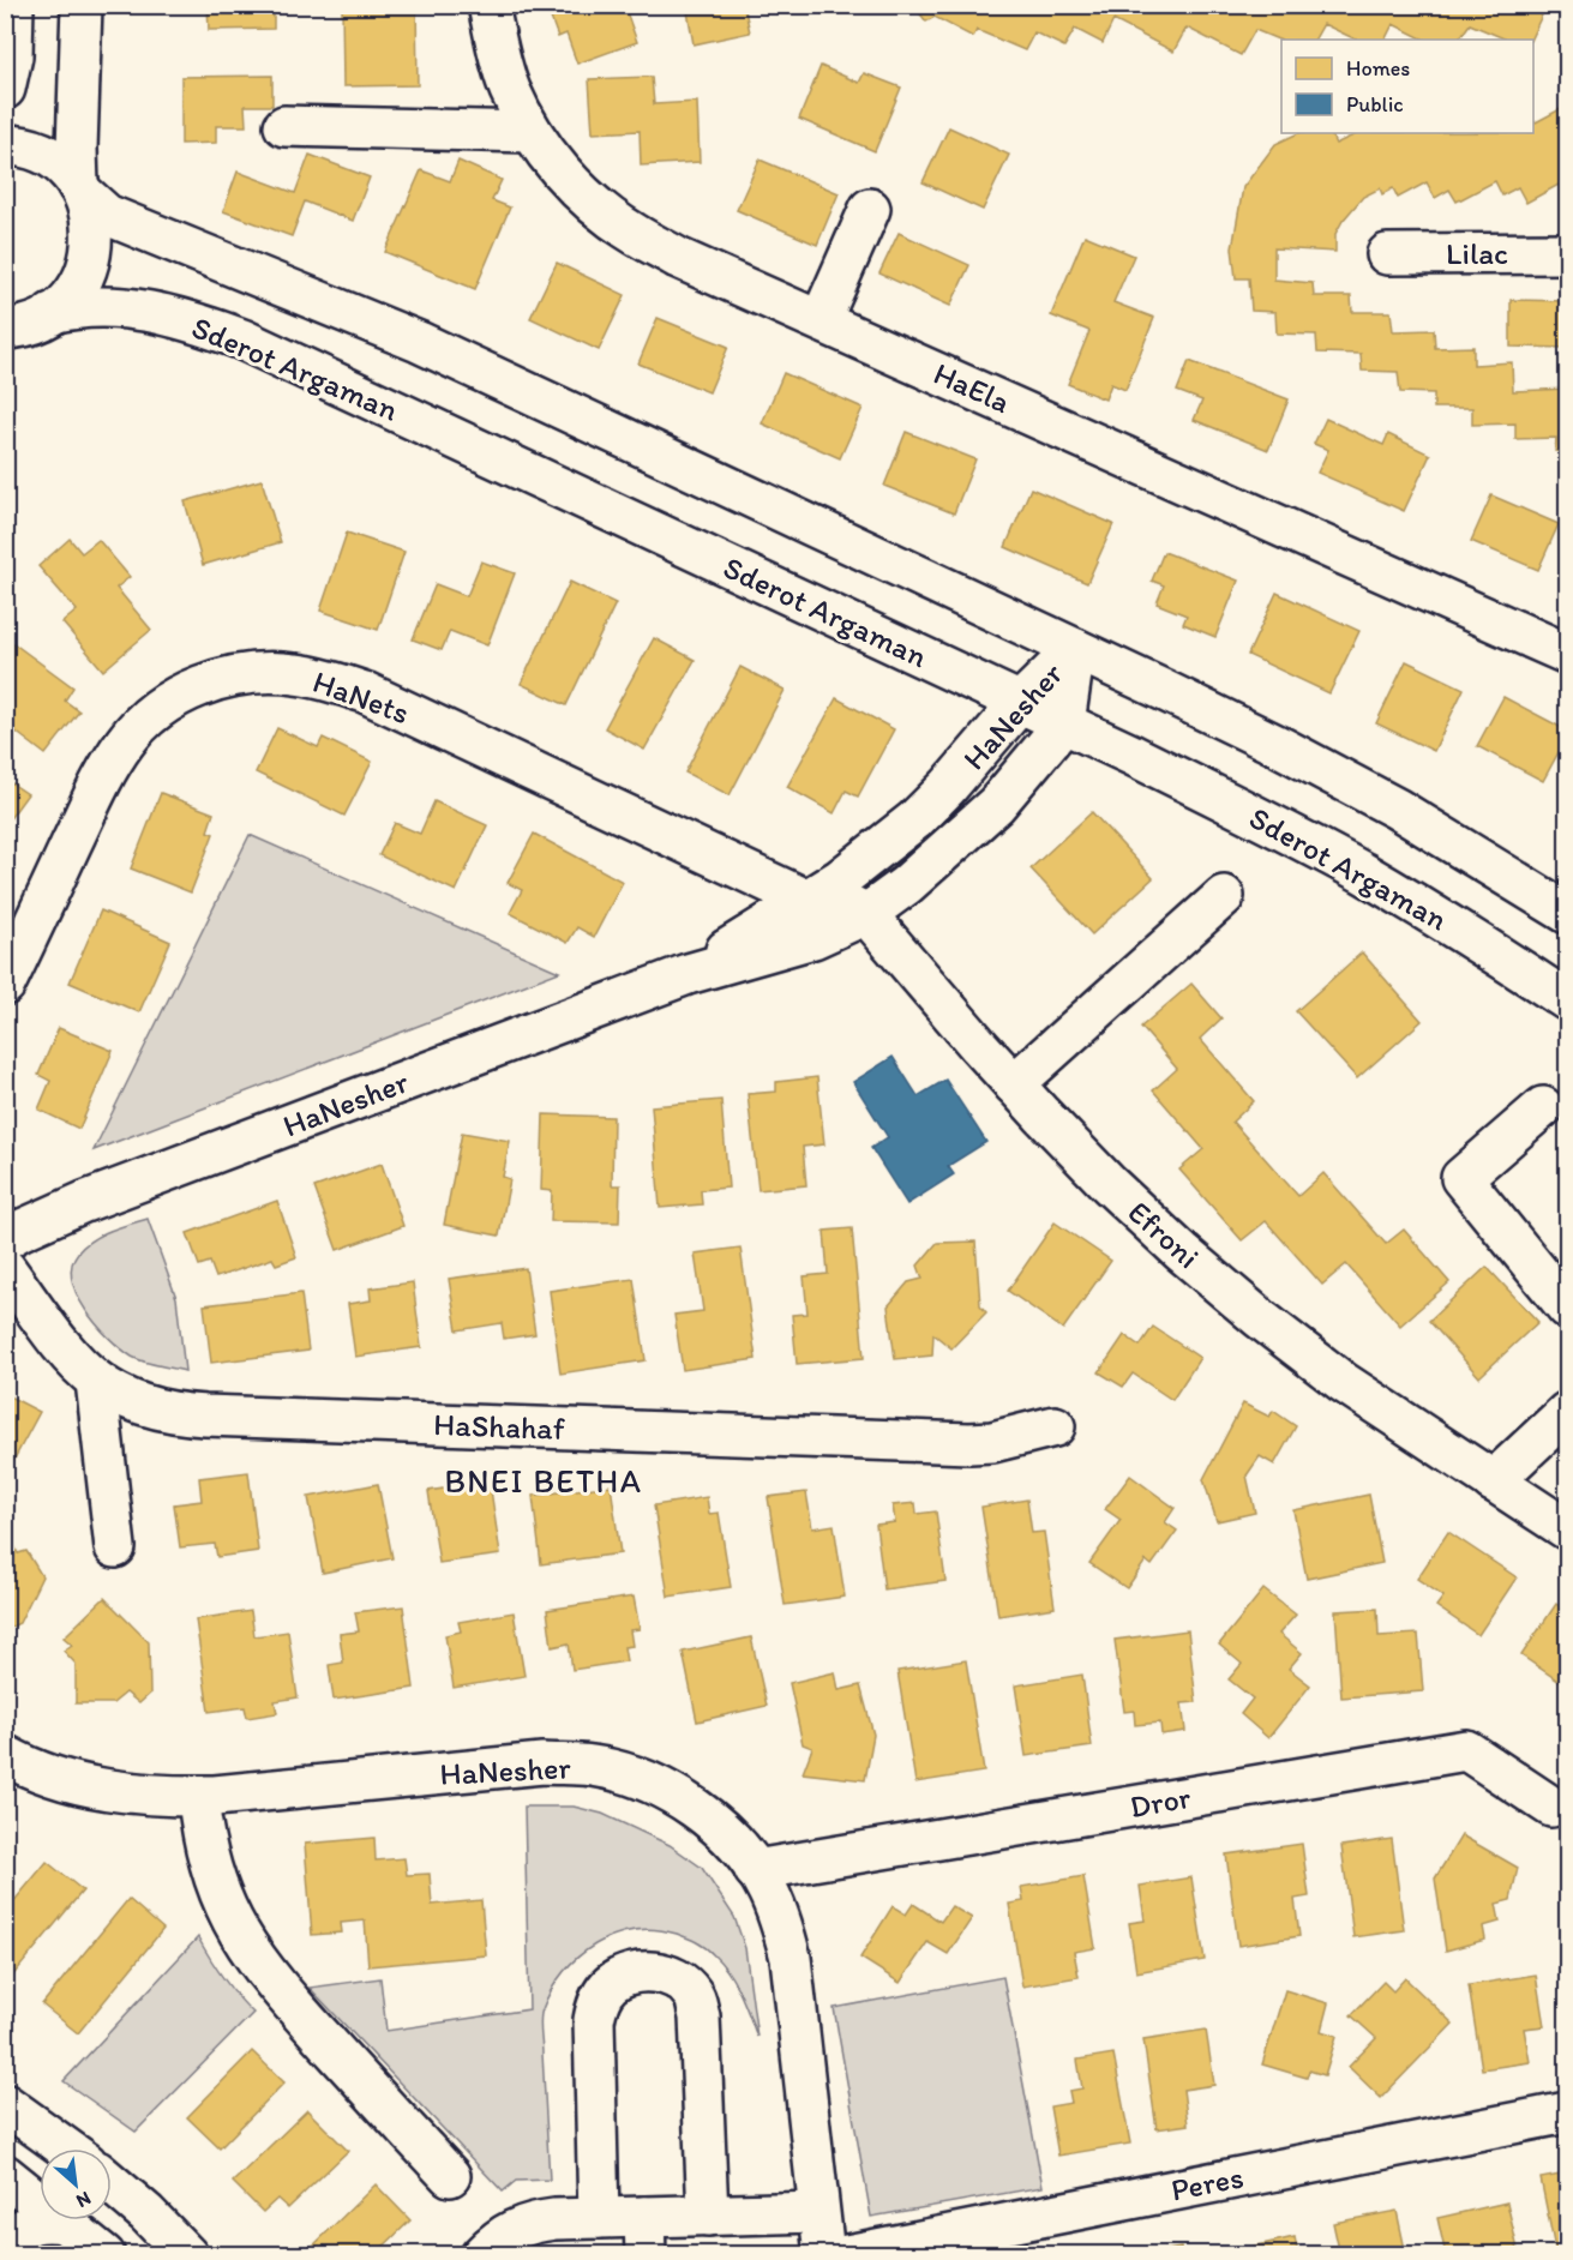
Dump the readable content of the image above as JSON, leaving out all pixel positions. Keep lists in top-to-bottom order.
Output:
{
  "streets": {
    "street": [
      "Lilac",
      "Sderot Argaman",
      "HaEla",
      "HaNets",
      "HaNesher",
      "Efroni",
      "HaShahaf",
      "Dror",
      "Peres"
    ]
  },
  "crossings": [
    ["Sderot Argaman", "HaNesher"],
    ["HaNets", "HaNesher"],
    ["HaNesher", "Efroni"],
    ["HaNesher", "Dror"]
  ],
  "districts": ["BNEI BETHA"],
  "legend": ["Homes", "Public"],
  "north": "bottom right"
}
